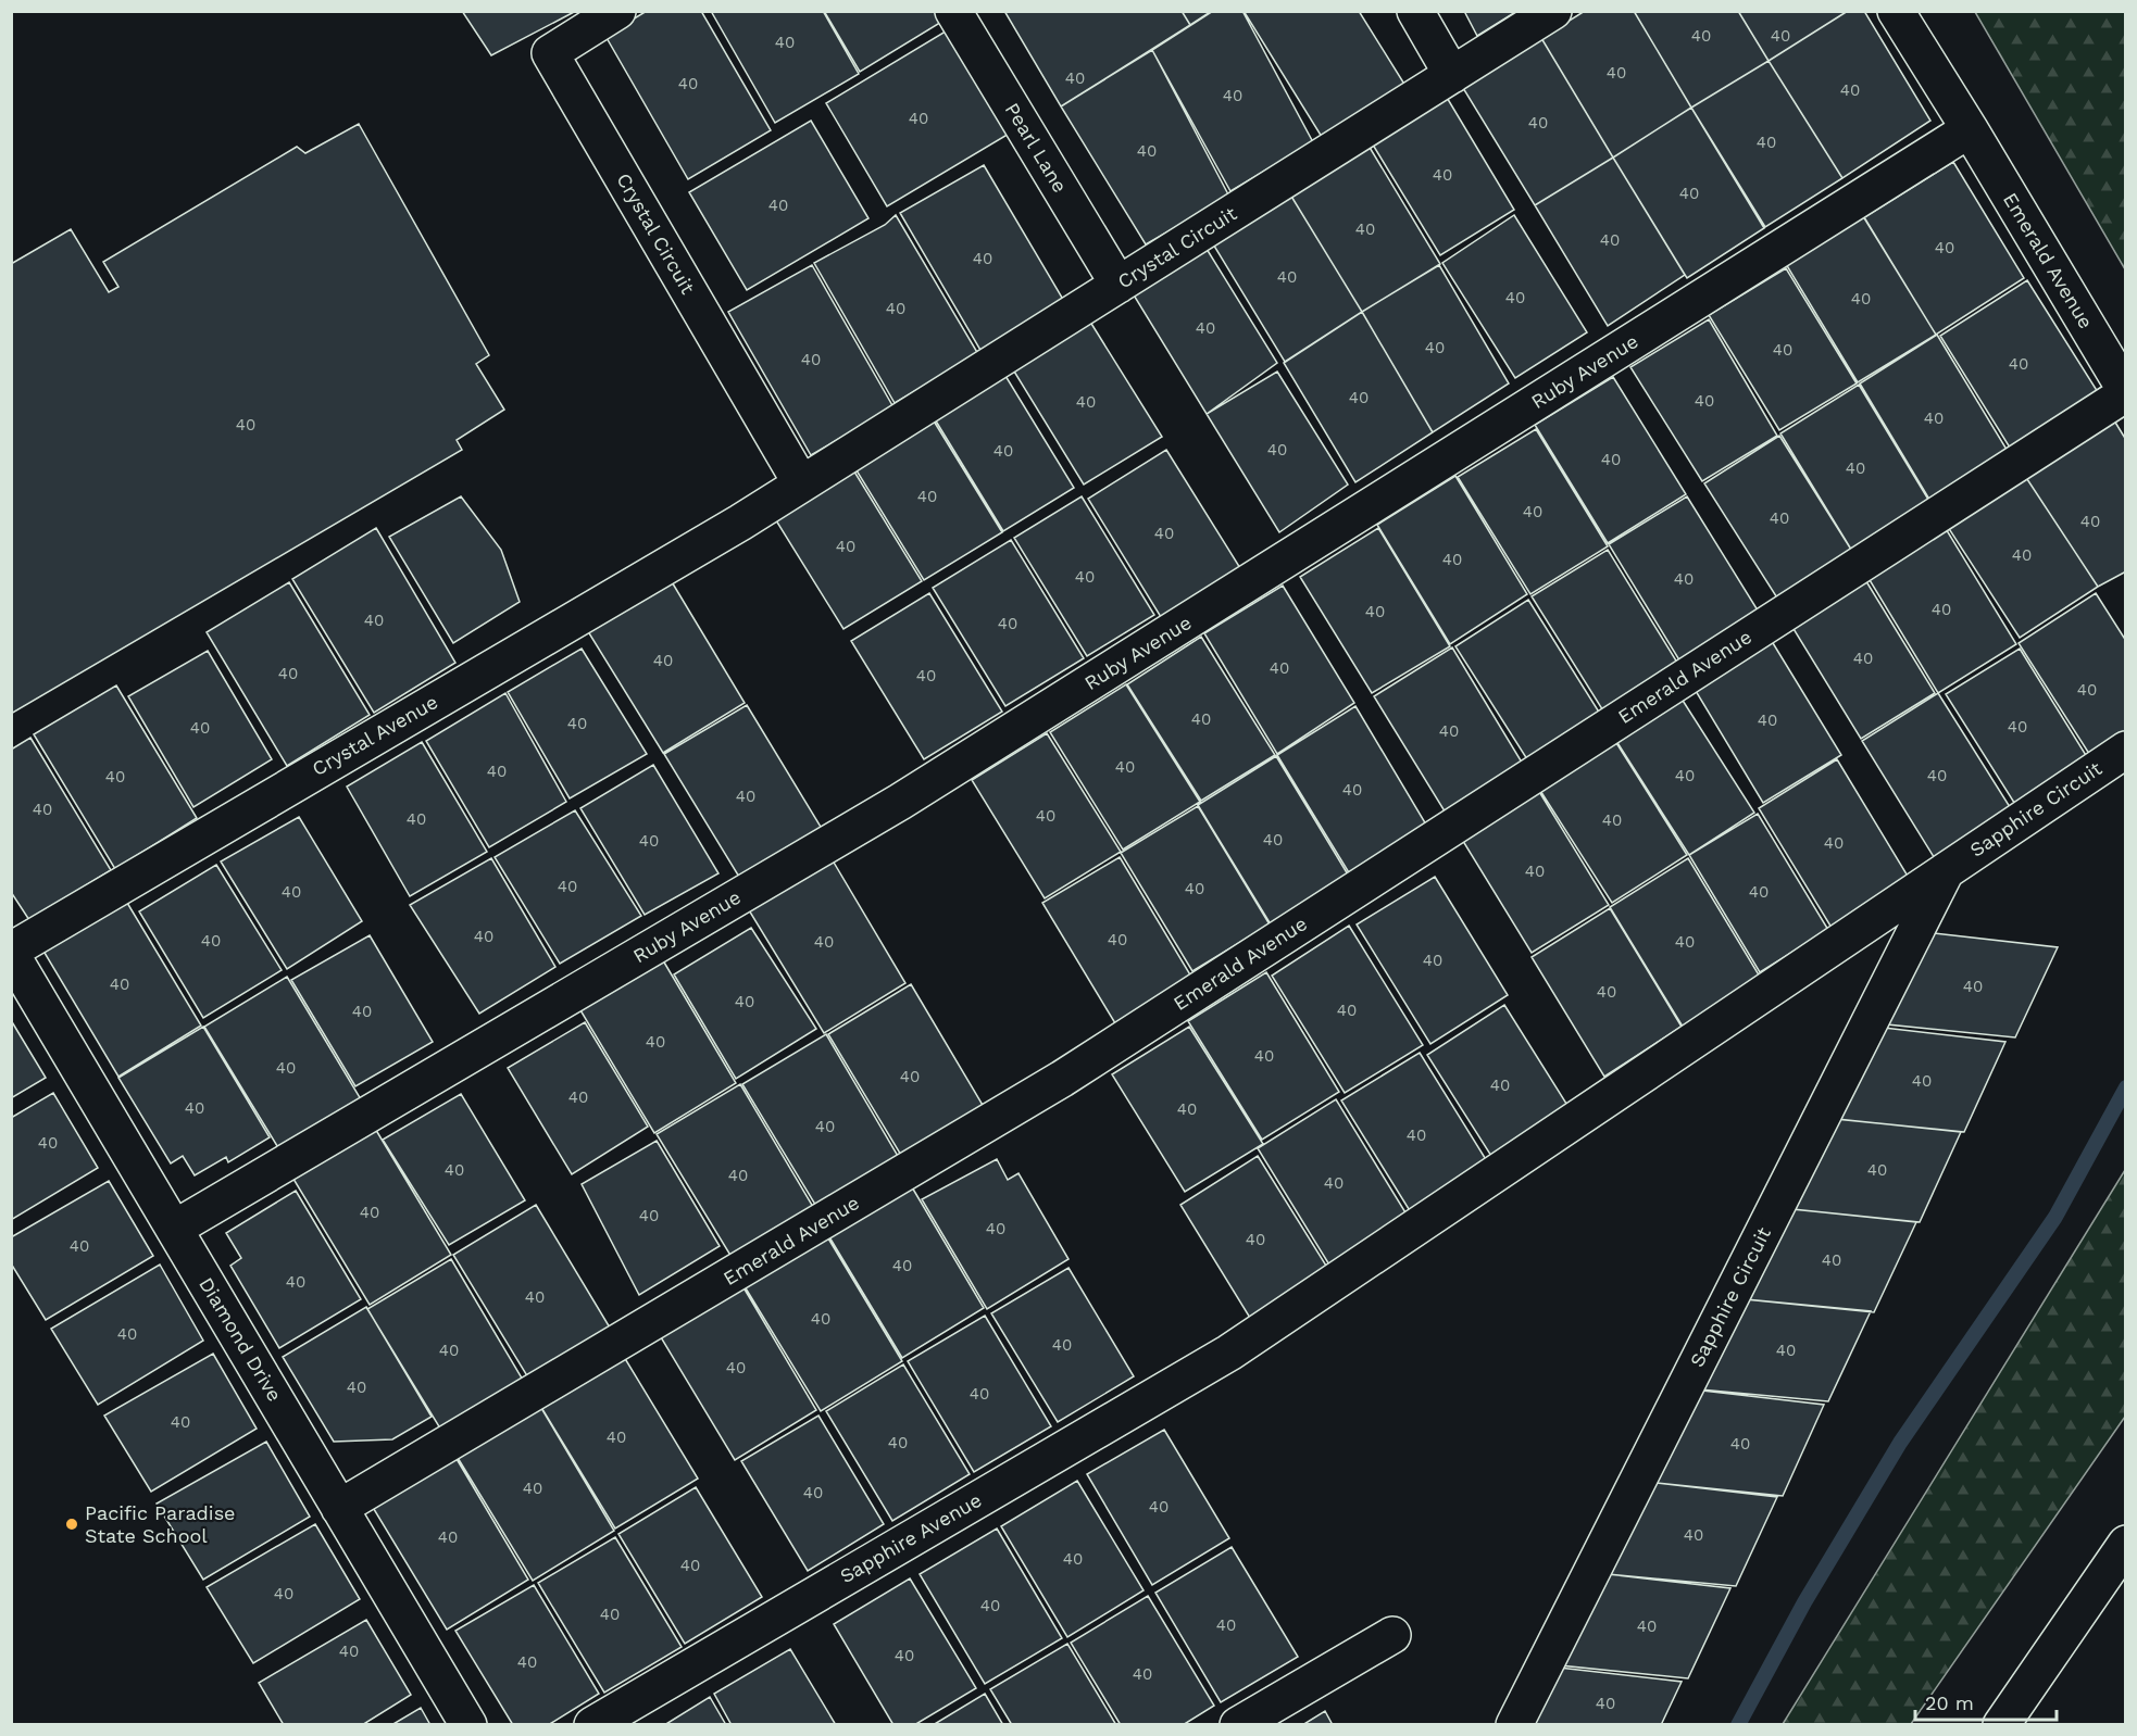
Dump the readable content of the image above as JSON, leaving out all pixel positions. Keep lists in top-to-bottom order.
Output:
{
  "streets": {
    "street": [
      "Pearl Lane",
      "Crystal Circuit",
      "Emerald Avenue",
      "Ruby Avenue",
      "Crystal Avenue",
      "Sapphire Circuit",
      "Diamond Drive",
      "Sapphire Avenue"
    ]
  },
  "crossings": [
    ["Pearl Lane", "Crystal Circuit"],
    ["Crystal Circuit", "Crystal Avenue"],
    ["Emerald Avenue", "Ruby Avenue"],
    ["Emerald Avenue", "Diamond Drive"],
    ["Ruby Avenue", "Diamond Drive"],
    ["Crystal Avenue", "Diamond Drive"],
    ["Sapphire Circuit", "Sapphire Avenue"]
  ],
  "places": ["Pacific Paradise State School"],
  "house_numbers": [
    "40",
    "40",
    "40",
    "40",
    "40",
    "40",
    "40",
    "40",
    "40",
    "40",
    "40",
    "40",
    "40",
    "40",
    "40",
    "40",
    "40",
    "40",
    "40",
    "40",
    "40",
    "40",
    "40",
    "40",
    "40",
    "40",
    "40",
    "40",
    "40",
    "40",
    "40",
    "40",
    "40",
    "40",
    "40",
    "40",
    "40",
    "40",
    "40",
    "40",
    "40",
    "40",
    "40",
    "40",
    "40",
    "40",
    "40",
    "40",
    "40",
    "40",
    "40",
    "40",
    "40",
    "40",
    "40",
    "40",
    "40",
    "40",
    "40",
    "40",
    "40",
    "40",
    "40",
    "40",
    "40",
    "40",
    "40",
    "40",
    "40",
    "40",
    "40",
    "40",
    "40",
    "40",
    "40",
    "40",
    "40",
    "40",
    "40",
    "40",
    "40",
    "40",
    "40",
    "40",
    "40",
    "40",
    "40",
    "40",
    "40",
    "40",
    "40",
    "40",
    "40",
    "40",
    "40",
    "40",
    "40",
    "40",
    "40",
    "40",
    "40",
    "40",
    "40",
    "40",
    "40",
    "40",
    "40",
    "40",
    "40",
    "40",
    "40",
    "40",
    "40",
    "40",
    "40",
    "40",
    "40",
    "40",
    "40",
    "40",
    "40",
    "40",
    "40",
    "40",
    "40",
    "40",
    "40",
    "40",
    "40",
    "40",
    "40",
    "40",
    "40",
    "40",
    "40",
    "40",
    "40",
    "40",
    "40",
    "40",
    "40",
    "40",
    "40",
    "40",
    "40",
    "40",
    "40",
    "40"
  ],
  "scale_bar": "20 m"
}
